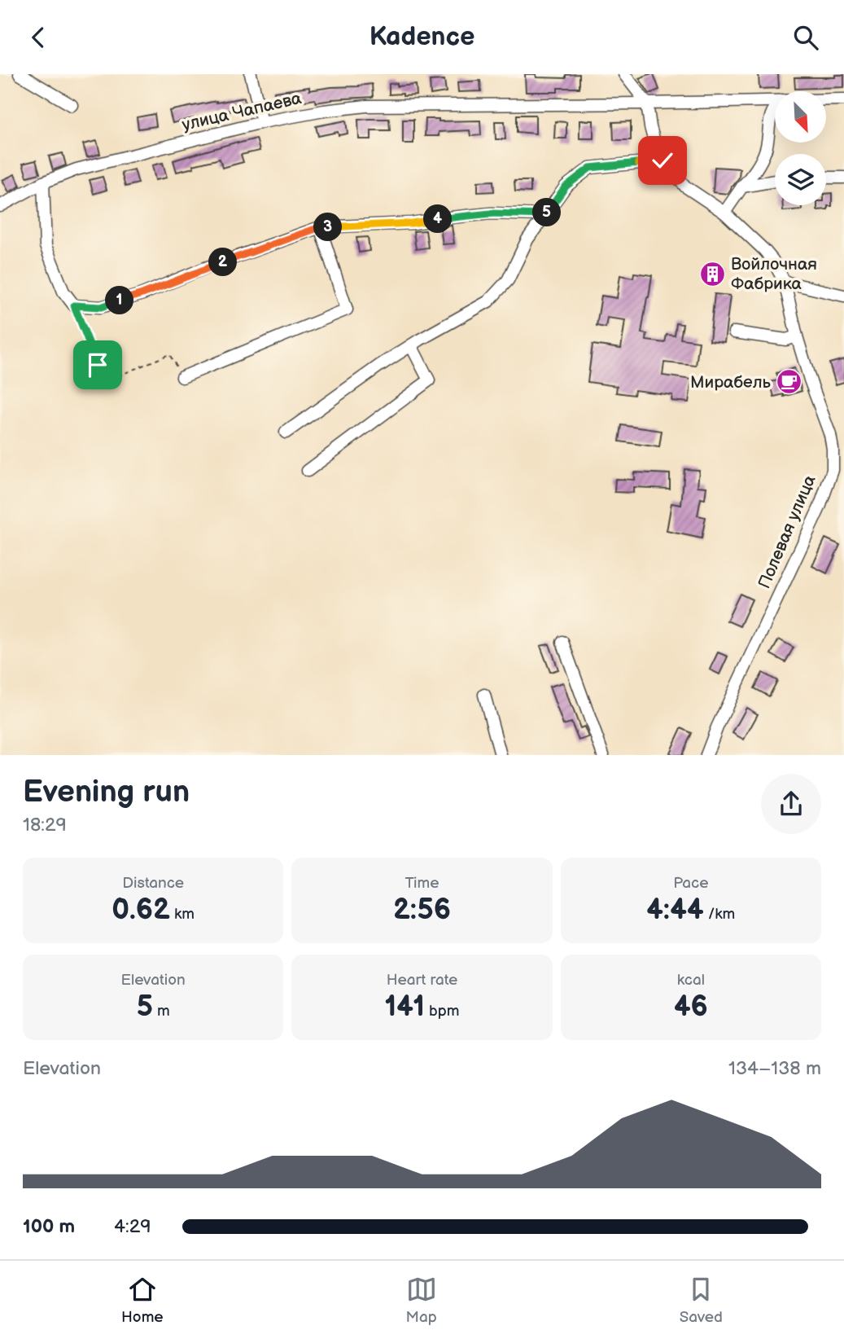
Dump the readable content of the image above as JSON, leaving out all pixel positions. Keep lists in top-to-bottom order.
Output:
{
  "streets": {
    "street": ["улица Чапаева", "Полевая улица"]
  },
  "crossings": [
    ["улица Чапаева", "Полевая улица"]
  ],
  "places": {
    "building": ["Войлочная Фабрика"],
    "cafe": ["Мирабель"]
  },
  "north": "bottom right",
  "page": {
    "header": "Kadence",
    "pins": [
      "5",
      "4",
      "3",
      "2",
      "1"
    ],
    "heading": ["Evening run", "18:29"],
    "stats": [
      ["Distance", "0.62 km"],
      ["Time", "2:56"],
      ["Pace", "4:44 /km"],
      ["Elevation", "5 m"],
      ["Heart rate", "141 bpm"],
      ["kcal", "46"]
    ],
    "chart": ["Elevation", "134–138 m"],
    "list": [
      {
        "name": "100 m",
        "note": "4:29"
      }
    ],
    "tabs": ["Home", "Map", "Saved"]
  }
}
